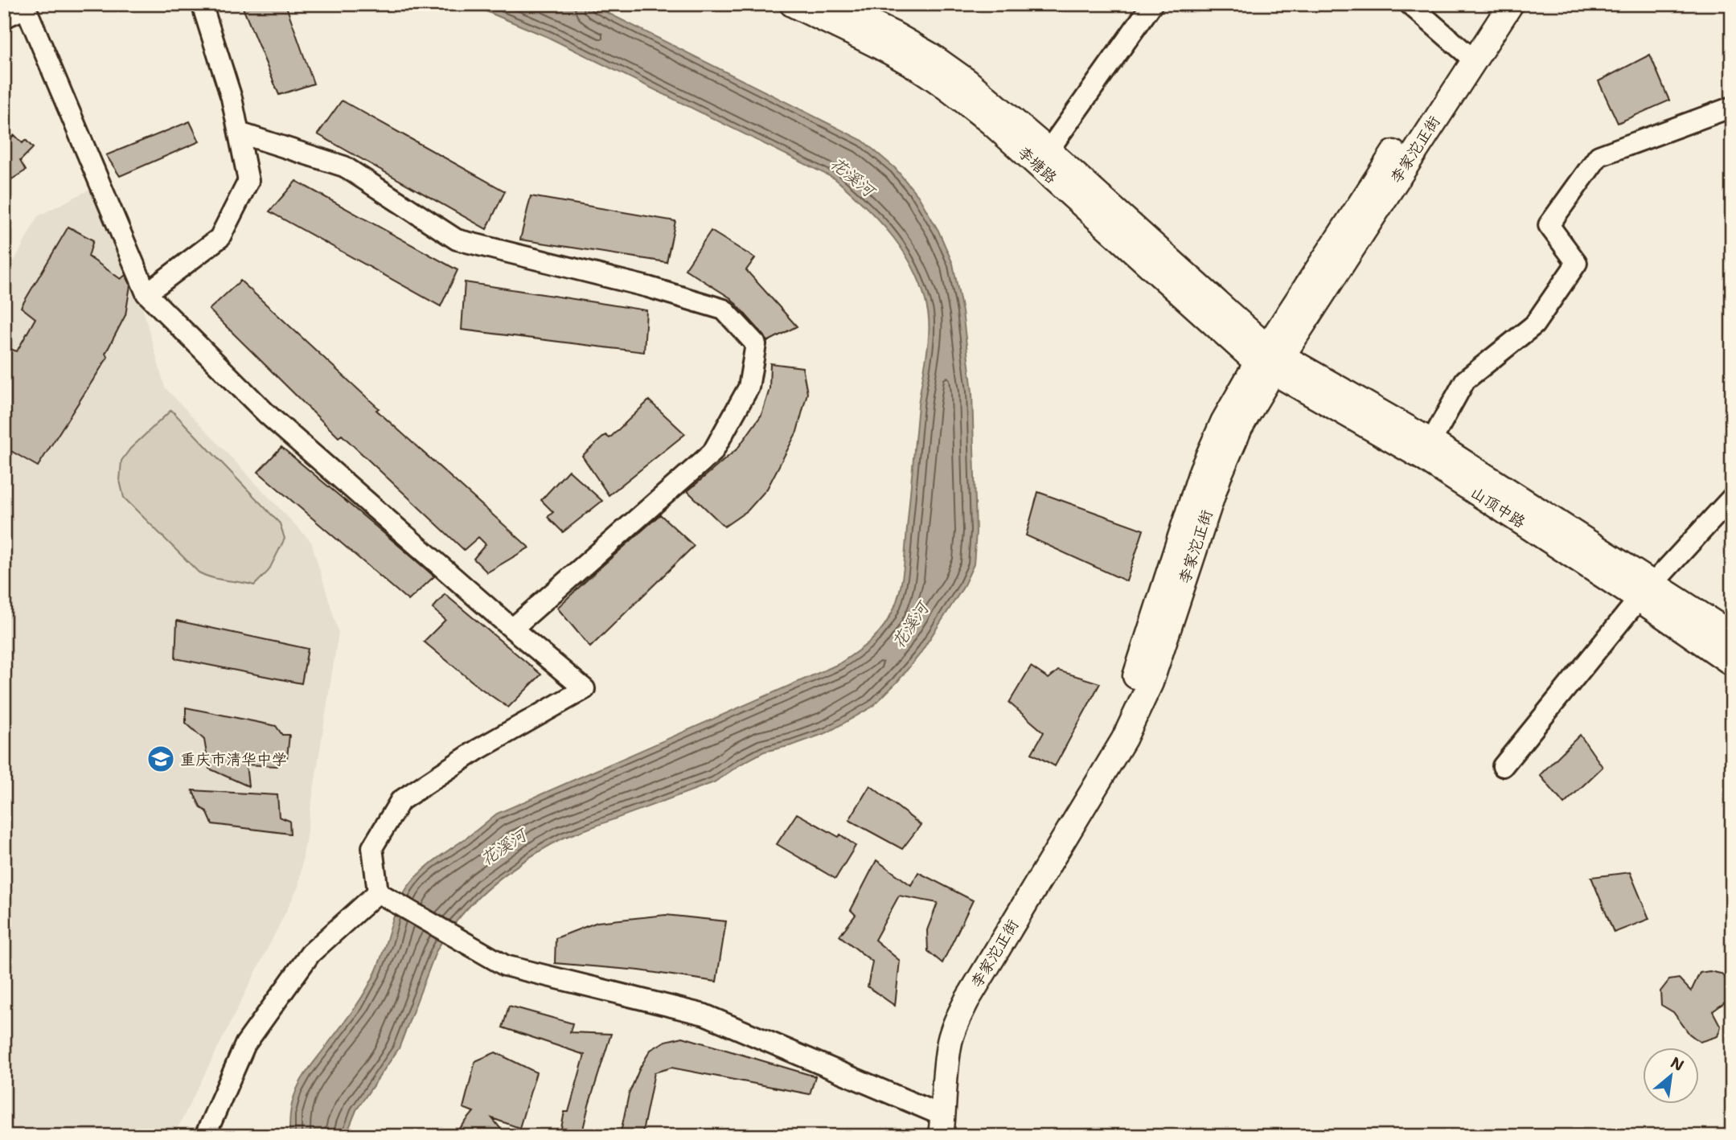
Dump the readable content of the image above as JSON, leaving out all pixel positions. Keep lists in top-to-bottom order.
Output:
{
  "streets": {
    "main road": ["李家沱正街", "李塘路", "山顶中路"]
  },
  "crossings": [
    ["李家沱正街", "李塘路"],
    ["李家沱正街", "山顶中路"],
    ["李塘路", "山顶中路"]
  ],
  "water": ["花溪河"],
  "places": {
    "school or university": ["重庆市清华中学"]
  },
  "north": "top right"
}
